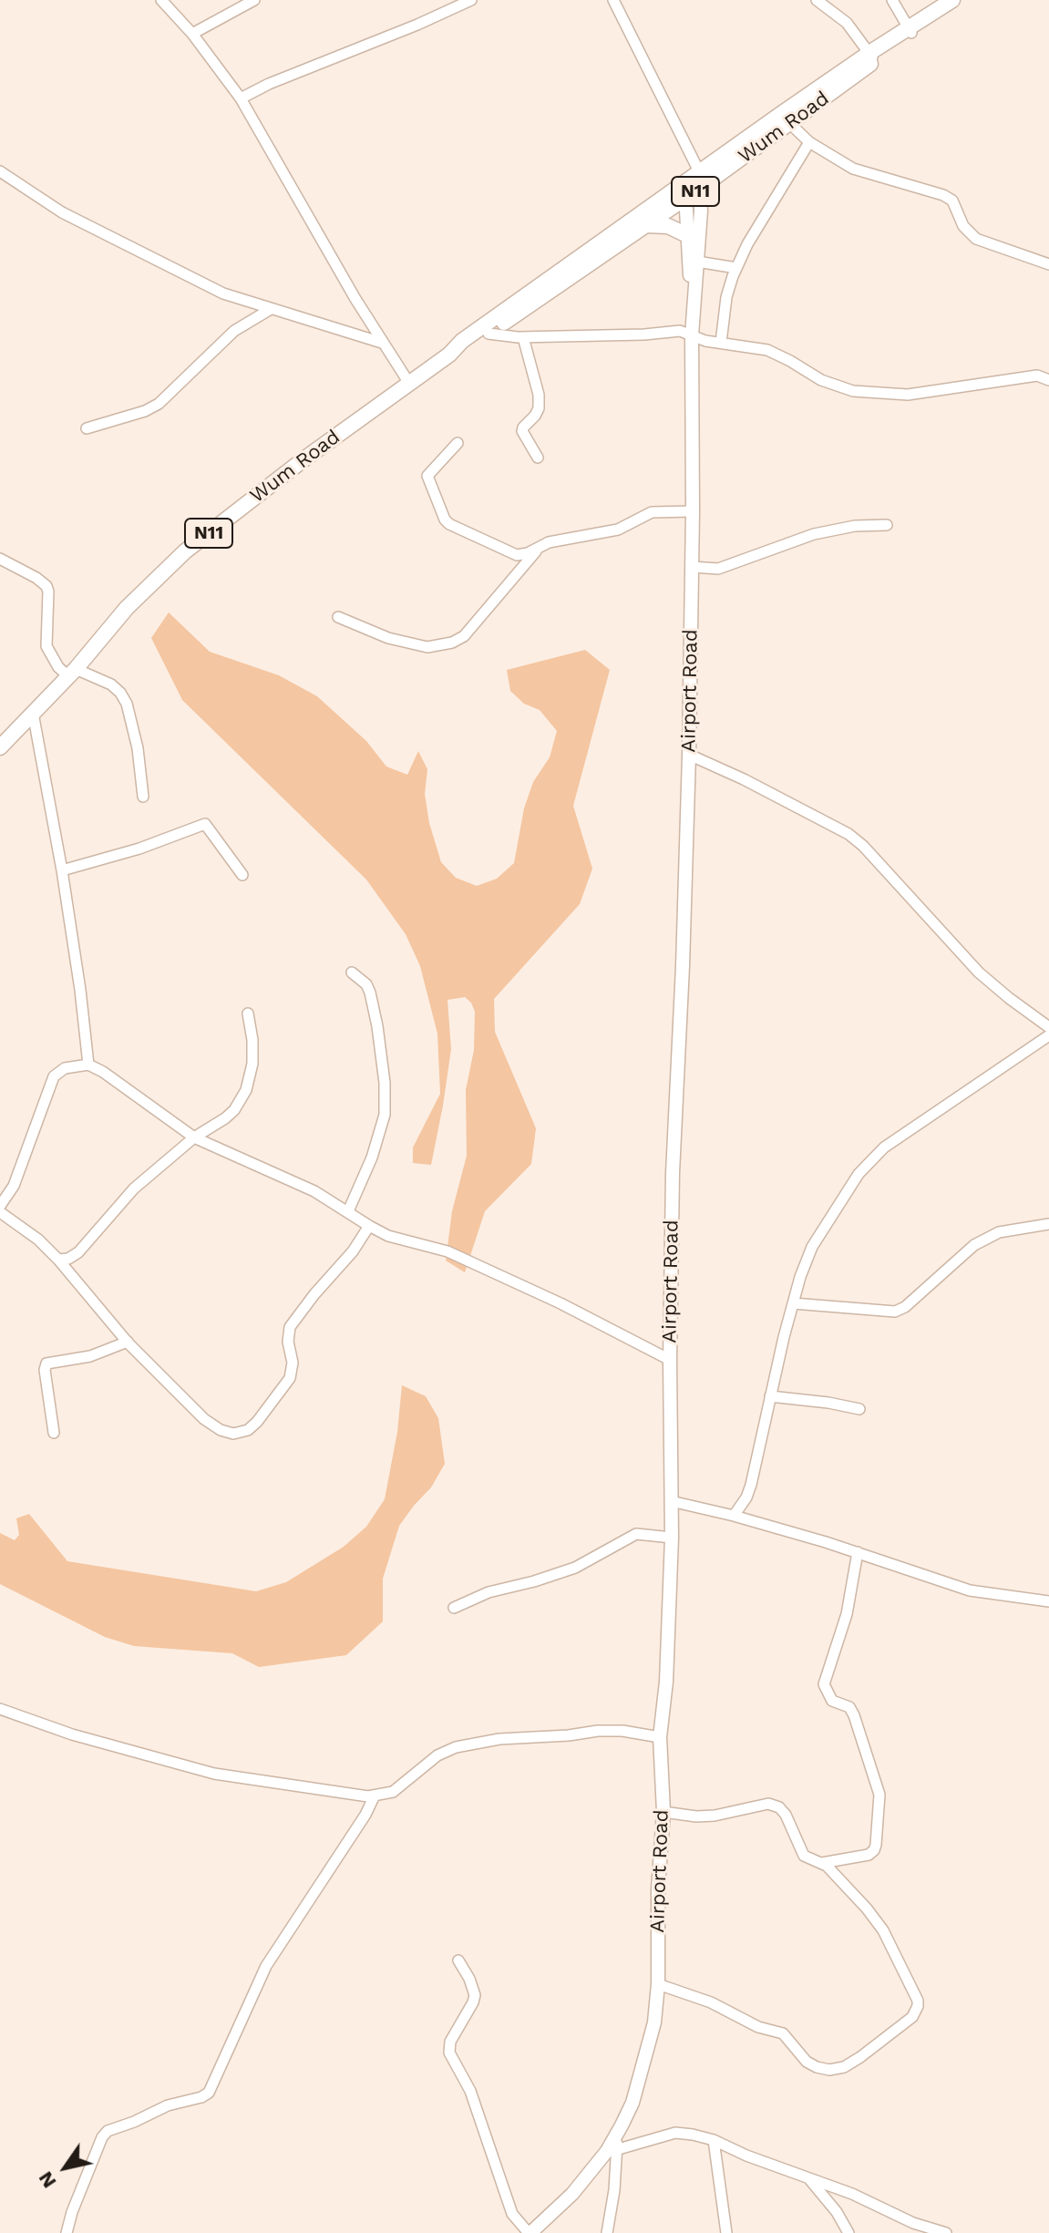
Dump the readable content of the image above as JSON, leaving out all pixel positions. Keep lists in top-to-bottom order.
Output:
{
  "streets": {
    "highway": ["Wum Road", "N11"],
    "main road": ["Airport Road"]
  },
  "crossings": [
    ["Wum Road", "Airport Road"]
  ],
  "north": "bottom left"
}
